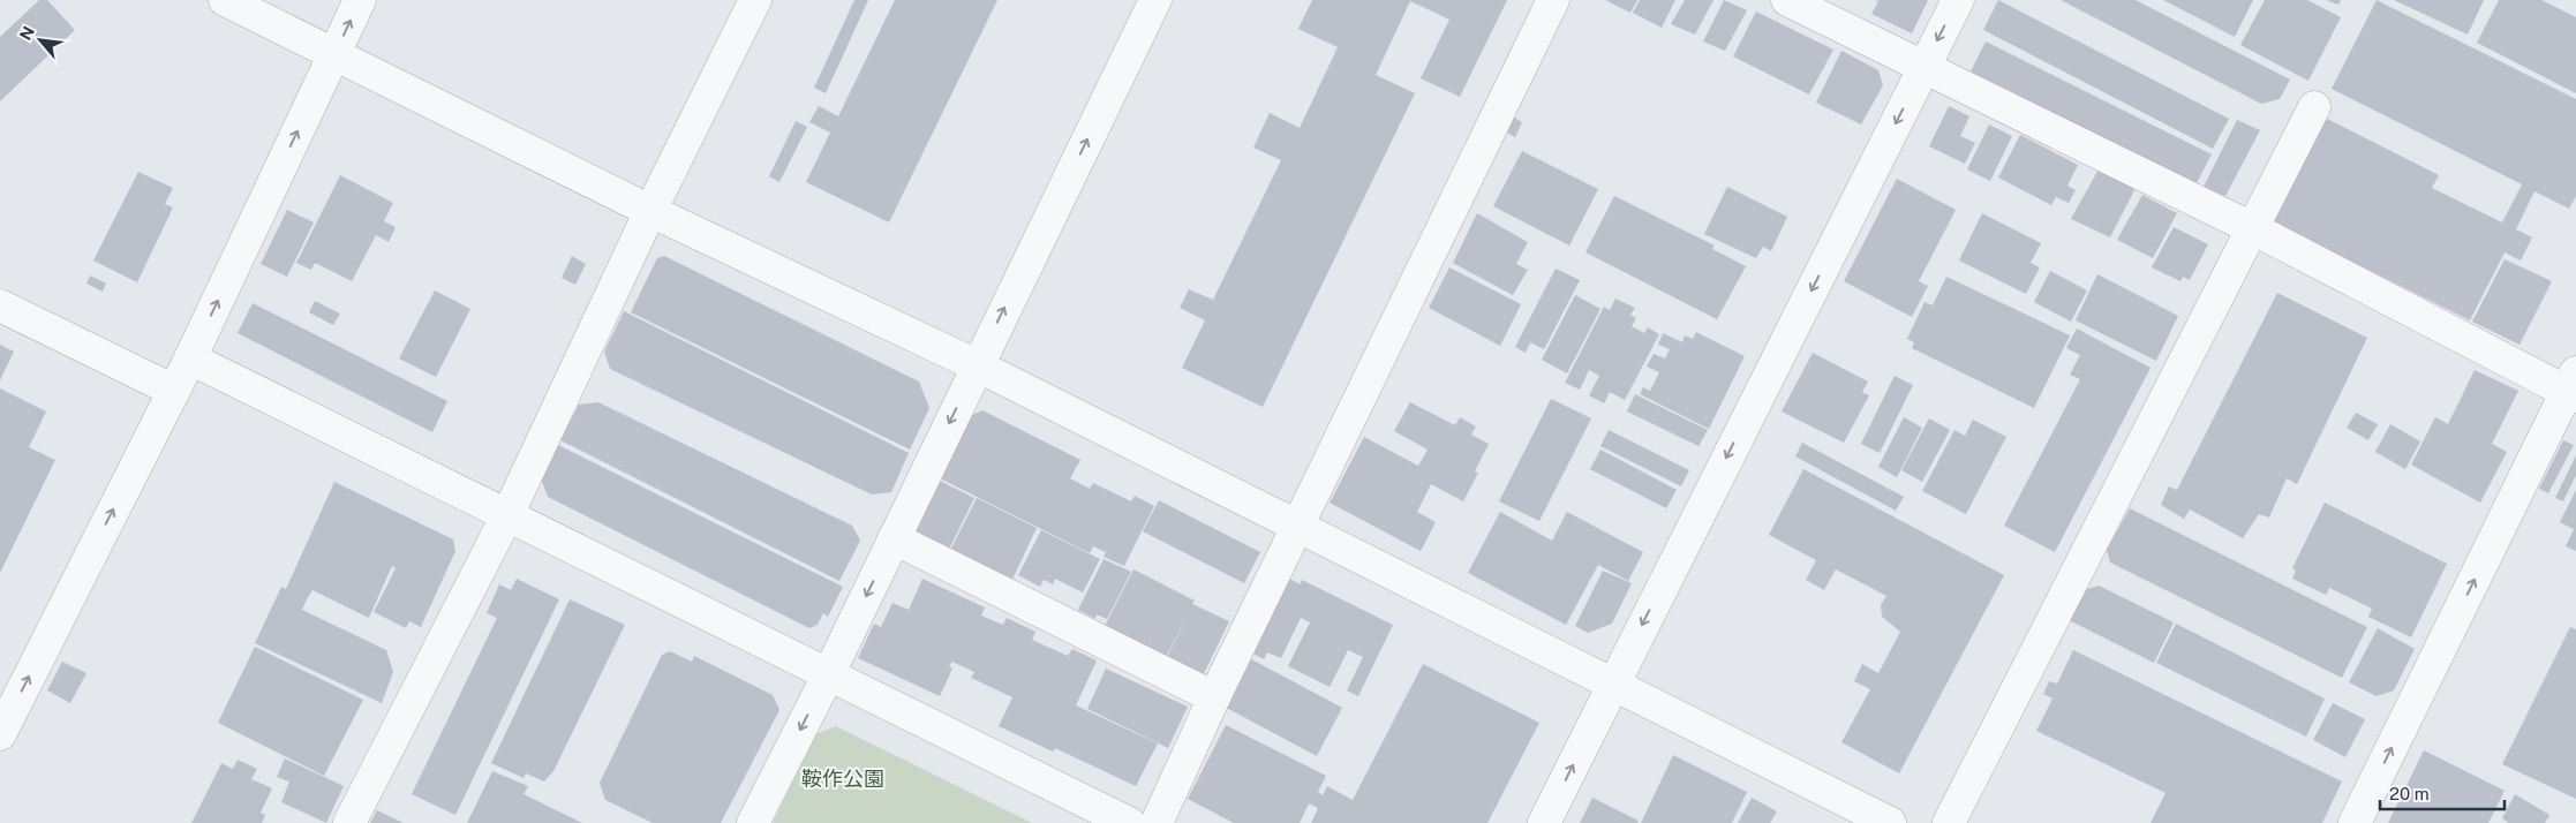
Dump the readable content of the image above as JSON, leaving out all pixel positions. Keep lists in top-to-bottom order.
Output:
{
  "parks": ["鞍作公園"],
  "scale_bar": "20 m",
  "north": "top left"
}
